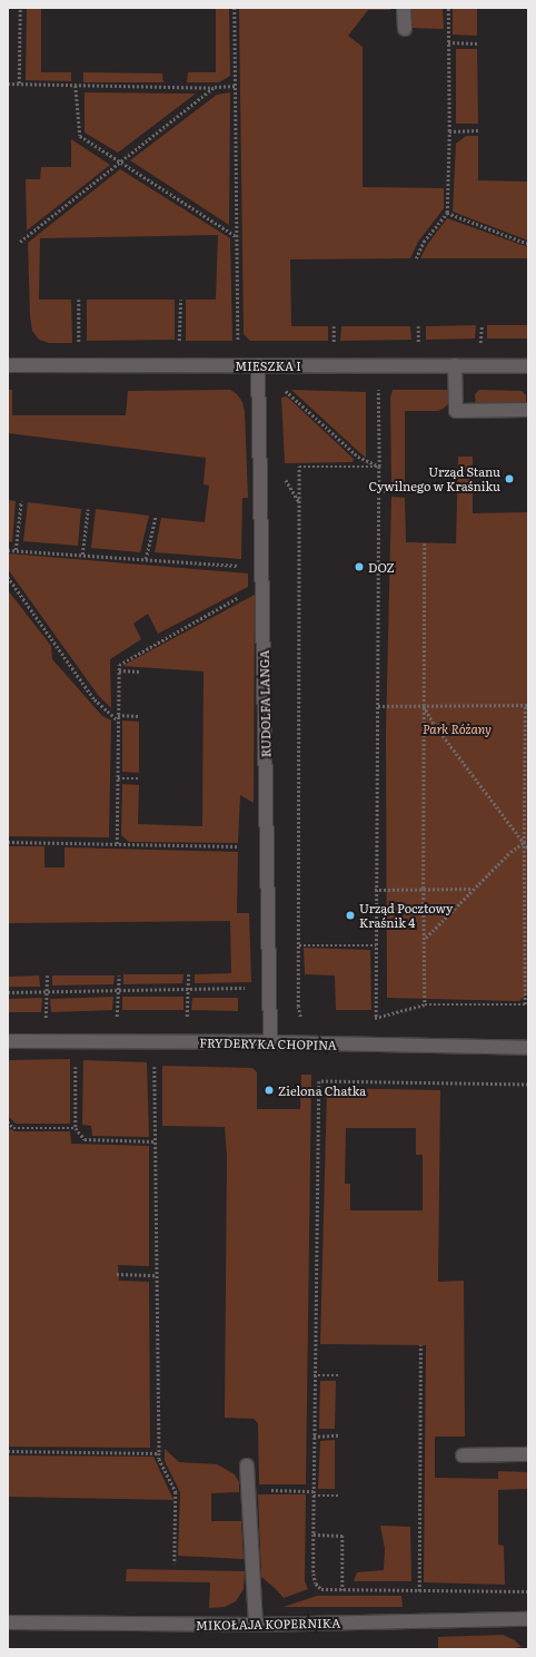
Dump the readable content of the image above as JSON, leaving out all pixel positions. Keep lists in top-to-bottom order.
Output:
{
  "streets": {
    "street": [
      "MIESZKA I",
      "RUDOLFA LANGA",
      "FRYDERYKA CHOPINA",
      "MIKOŁAJA KOPERNIKA"
    ]
  },
  "crossings": [
    ["MIESZKA I", "RUDOLFA LANGA"],
    ["RUDOLFA LANGA", "FRYDERYKA CHOPINA"]
  ],
  "parks": ["Park Różany"],
  "places": [
    "Urząd Stanu Cywilnego w Kraśniku",
    "DOZ",
    "Urząd Pocztowy Kraśnik 4",
    "Zielona Chatka"
  ]
}
